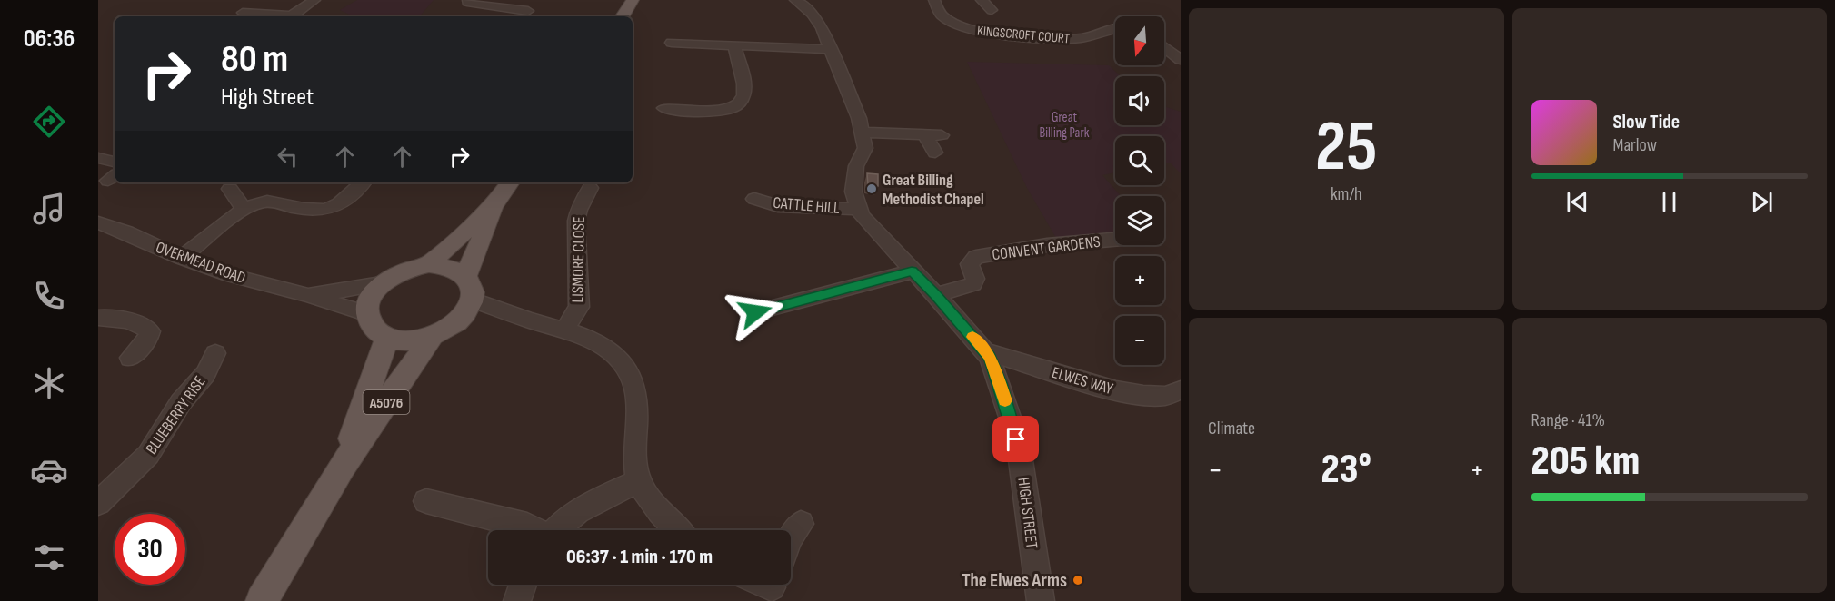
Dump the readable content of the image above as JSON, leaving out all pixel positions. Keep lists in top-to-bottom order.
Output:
{
  "streets": {
    "main road": ["A5076"],
    "street": [
      "KINGSCROFT COURT",
      "CATTLE HILL",
      "CONVENT GARDENS",
      "LISMORE CLOSE",
      "OVERMEAD ROAD",
      "ELWES WAY",
      "BLUEBERRY RISE",
      "HIGH STREET"
    ]
  },
  "crossings": [
    ["CATTLE HILL", "HIGH STREET"],
    ["CONVENT GARDENS", "HIGH STREET"],
    ["OVERMEAD ROAD", "A5076"],
    ["ELWES WAY", "HIGH STREET"]
  ],
  "parks": ["Great Billing Park"],
  "places": ["Great Billing Methodist Chapel", "The Elwes Arms"],
  "north": "bottom",
  "page": {
    "tabs": "06:36",
    "tile": [
      ["25", "km/h"],
      "Climate",
      ["Range · 41%", "205 km"]
    ],
    "map_buttons": ["+", "−"],
    "turn": ["80 m", "High Street"],
    "song": ["Slow Tide", "Marlow"],
    "heat": ["−", "23°", "+"],
    "limit": "30",
    "trip": "06:37 · 1 min · 170 m"
  }
}
